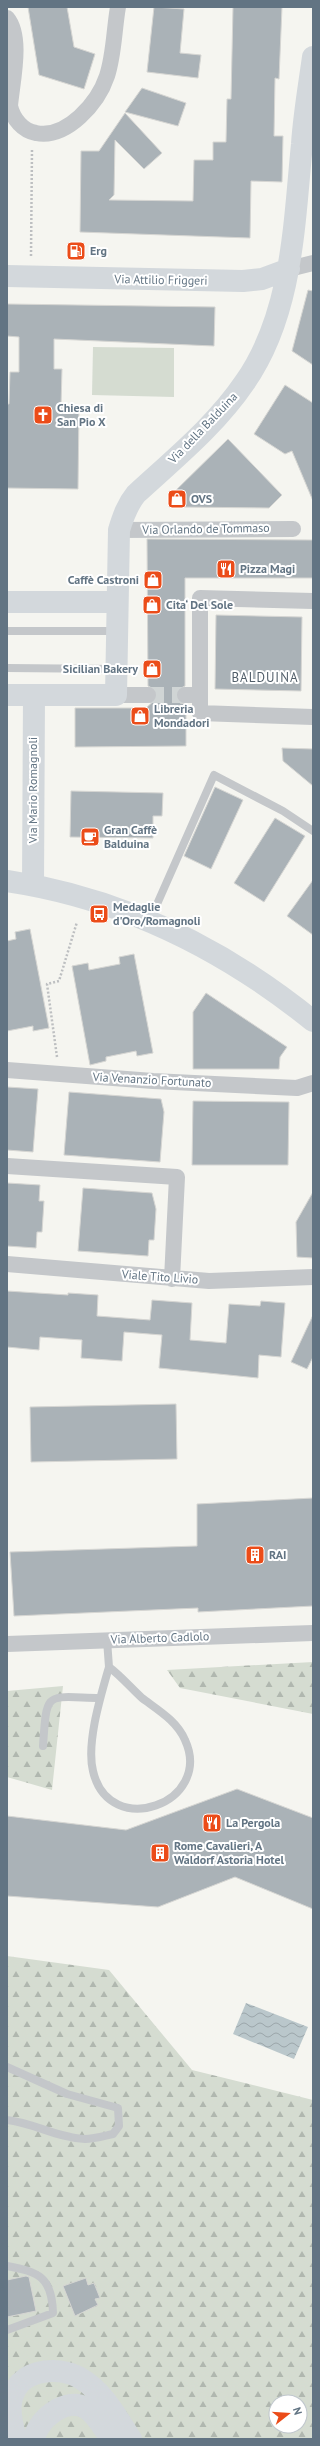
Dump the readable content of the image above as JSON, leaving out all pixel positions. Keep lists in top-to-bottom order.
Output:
{
  "streets": {
    "street": [
      "Via Attilio Friggeri",
      "Via della Balduina",
      "Via Orlando de Tommaso",
      "Via Mario Romagnoli",
      "Via Venanzio Fortunato",
      "Viale Tito Livio",
      "Via Alberto Cadlolo"
    ]
  },
  "crossings": [
    ["Via Attilio Friggeri", "Via della Balduina"],
    ["Via della Balduina", "Via Orlando de Tommaso"]
  ],
  "districts": ["BALDUINA"],
  "places": {
    "fuel station": ["Erg"],
    "church": ["Chiesa di San Pio X"],
    "shop": [
      "OVS",
      "Caffè Castroni",
      "Cita‘ Del Sole",
      "Sicilian Bakery",
      "Libreria Mondadori"
    ],
    "restaurant": ["Pizza Magi", "La Pergola"],
    "cafe": ["Gran Caffè Balduina"],
    "bus stop": ["Medaglie d'Oro/Romagnoli"],
    "building": ["RAI", "Rome Cavalieri, A Waldorf Astoria Hotel"]
  },
  "north": "right"
}
